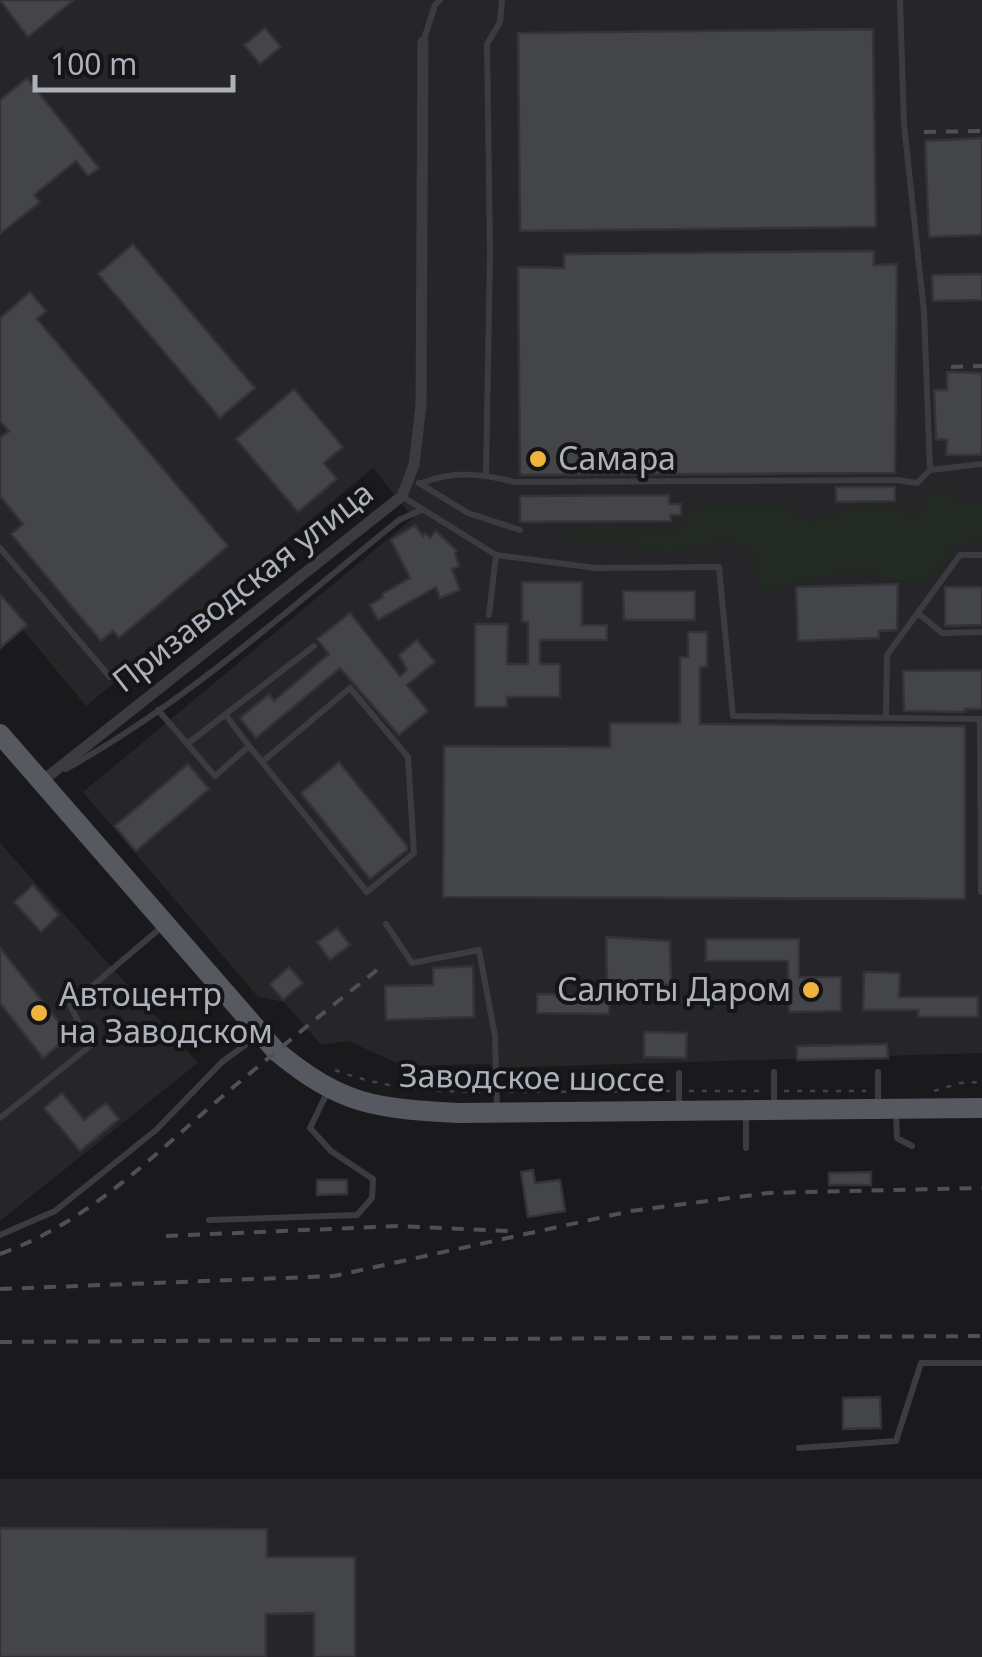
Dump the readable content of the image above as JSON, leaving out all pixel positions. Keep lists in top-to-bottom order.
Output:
{
  "streets": {
    "main road": ["Заводское шоссе"],
    "street": ["Призаводская улица"]
  },
  "crossings": [
    ["Призаводская улица", "Заводское шоссе"]
  ],
  "places": ["Самара", "Салюты Даром", "Автоцентр на Заводском"],
  "scale_bar": "100 m"
}
